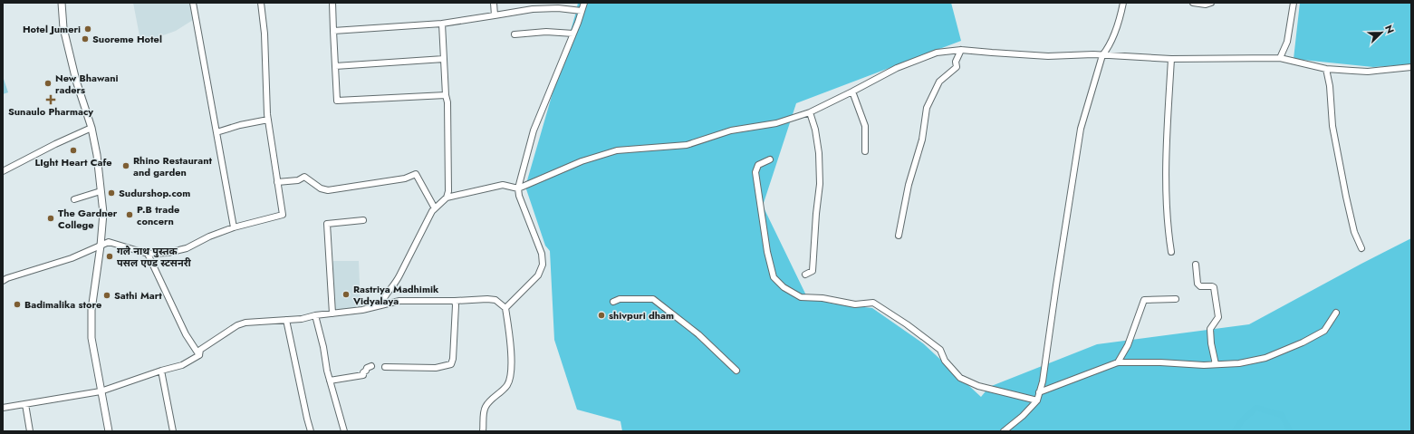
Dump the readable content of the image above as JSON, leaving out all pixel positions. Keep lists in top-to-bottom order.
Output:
{
  "places": {
    "other": [
      "Hotel Jumeri",
      "Suoreme Hotel",
      "New Bhawani raders",
      "LIght Heart Cafe",
      "Rhino Restaurant and garden",
      "Sudurshop.com",
      "P.B trade concern",
      "The Gardner College",
      "गलै नाथ पुस्तक पसल एण्ड स्टसनरी",
      "Rastriya Madhimik Vidyalaya",
      "Sathi Mart",
      "Badimalika store",
      "shivpuri dham"
    ],
    "health": ["Sunaulo Pharmacy"]
  },
  "north": "top right"
}
